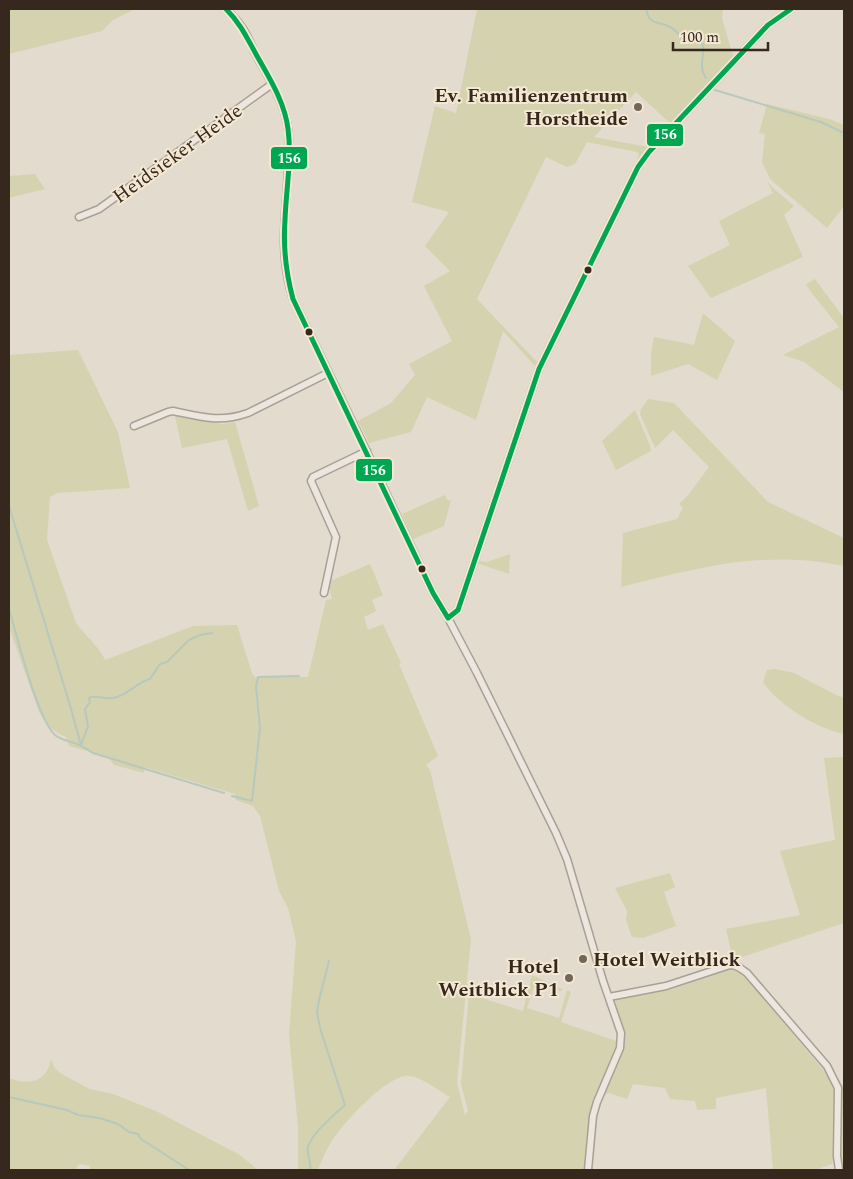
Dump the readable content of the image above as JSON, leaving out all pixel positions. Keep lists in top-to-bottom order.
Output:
{
  "streets": {
    "street": ["Heidsieker Heide"]
  },
  "places": ["Ev. Familienzentrum Horstheide", "Hotel Weitblick", "Hotel Weitblick P1"],
  "lines": ["transit line 156"],
  "scale_bar": "100 m"
}
